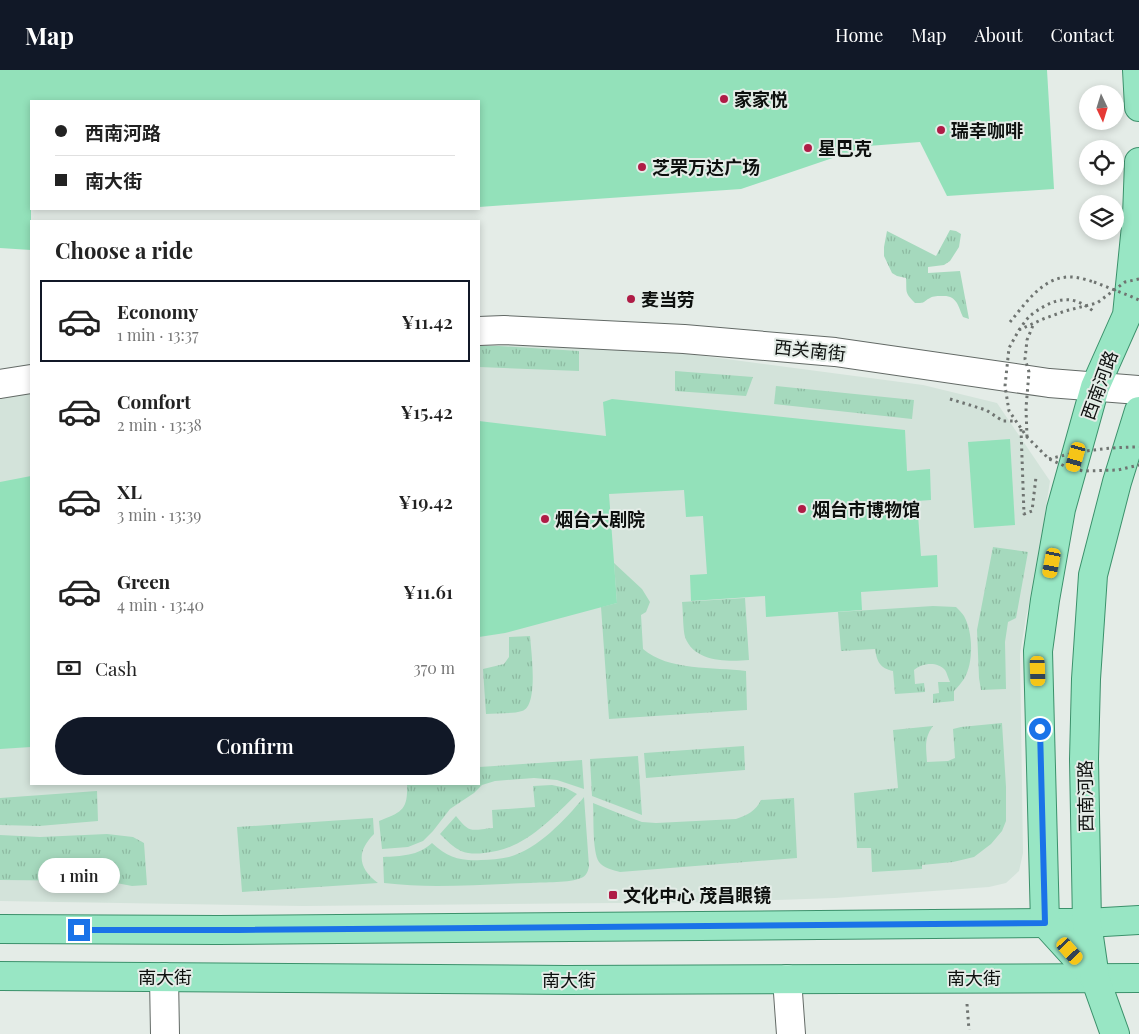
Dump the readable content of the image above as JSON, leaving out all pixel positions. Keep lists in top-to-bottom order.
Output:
{
  "streets": {
    "main road": ["西南河路", "南大街"],
    "street": ["西关南街"]
  },
  "crossings": [
    ["西关南街", "西南河路"],
    ["西南河路", "南大街"]
  ],
  "places": {
    "other": [
      "家家悦",
      "瑞幸咖啡",
      "星巴克",
      "芝罘万达广场",
      "麦当劳",
      "烟台市博物馆",
      "烟台大剧院"
    ],
    "transit": ["文化中心 茂昌眼镜"]
  },
  "north": "bottom",
  "page": {
    "header": "Map",
    "nav": [
      "Home",
      "Map",
      "About",
      "Contact"
    ],
    "banner": ["西南河路", "南大街"],
    "heading": "Choose a ride",
    "list": [
      {
        "name": "Economy",
        "note": "1 min · 13:37",
        "value": "¥11.42"
      },
      {
        "name": "Comfort",
        "note": "2 min · 13:38",
        "value": "¥15.42"
      },
      {
        "name": "XL",
        "note": "3 min · 13:39",
        "value": "¥19.42"
      },
      {
        "name": "Green",
        "note": "4 min · 13:40",
        "value": "¥11.61"
      }
    ],
    "pay": ["Cash", "370 m"],
    "buttons": "Confirm",
    "bubble": "1 min"
  }
}
